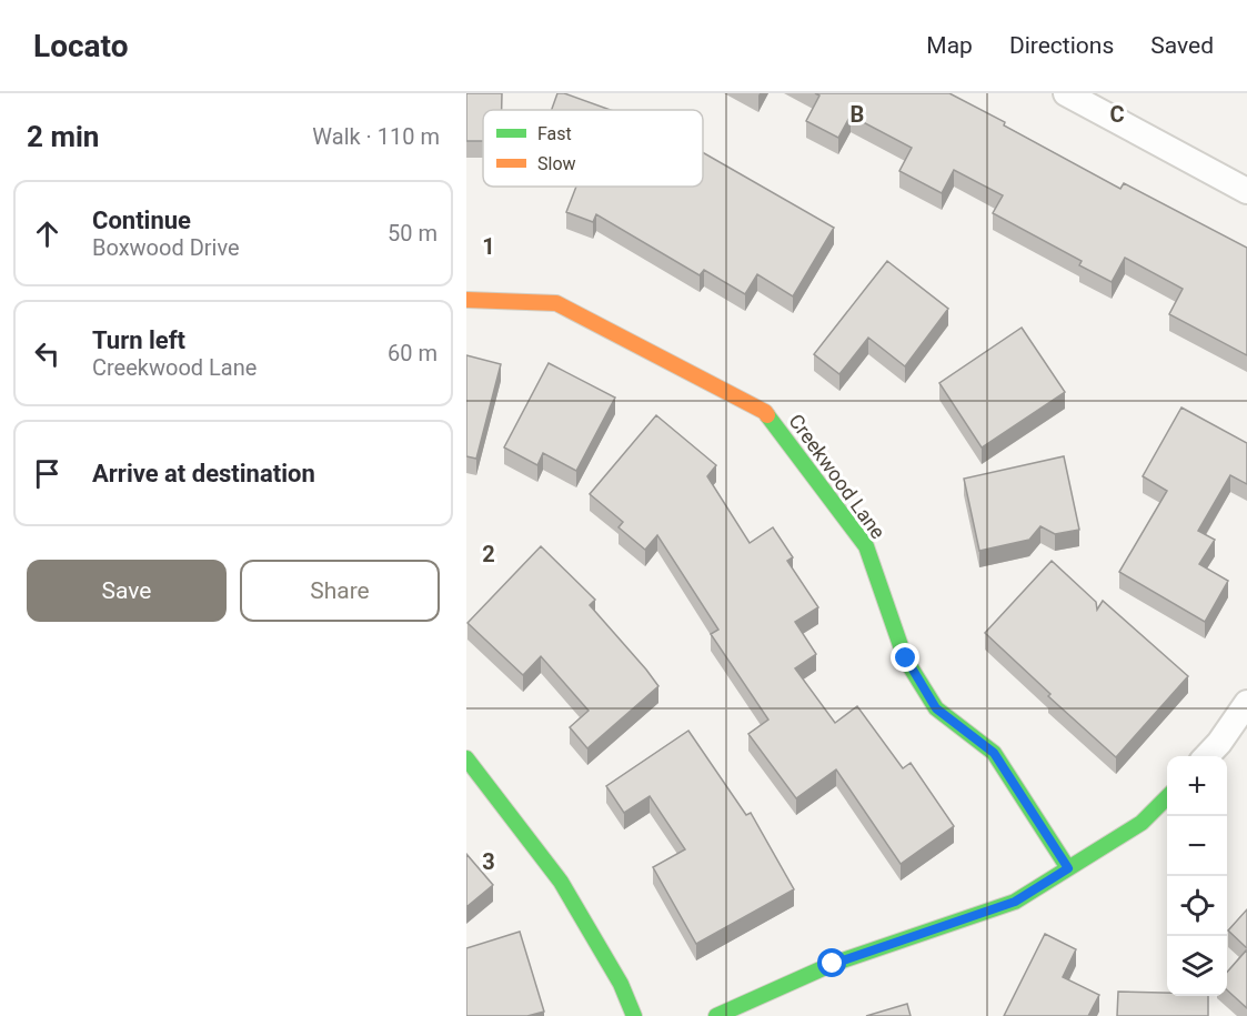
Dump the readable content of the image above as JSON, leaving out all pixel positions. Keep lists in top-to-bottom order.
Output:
{
  "streets": {
    "street": ["Creekwood Lane"]
  },
  "legend": ["Fast", "Slow"],
  "page": {
    "header": "Locato",
    "nav": ["Map", "Directions", "Saved"],
    "heading": ["2 min", "Walk · 110 m"],
    "list": [
      ["Continue", "Boxwood Drive", "50 m"],
      ["Turn left", "Creekwood Lane", "60 m"],
      "Arrive at destination"
    ],
    "buttons": ["Save", "Share"],
    "map_buttons": ["+", "−"]
  },
  "grid": {
    "columns": ["B", "C"],
    "rows": ["1", "2", "3"]
  }
}
